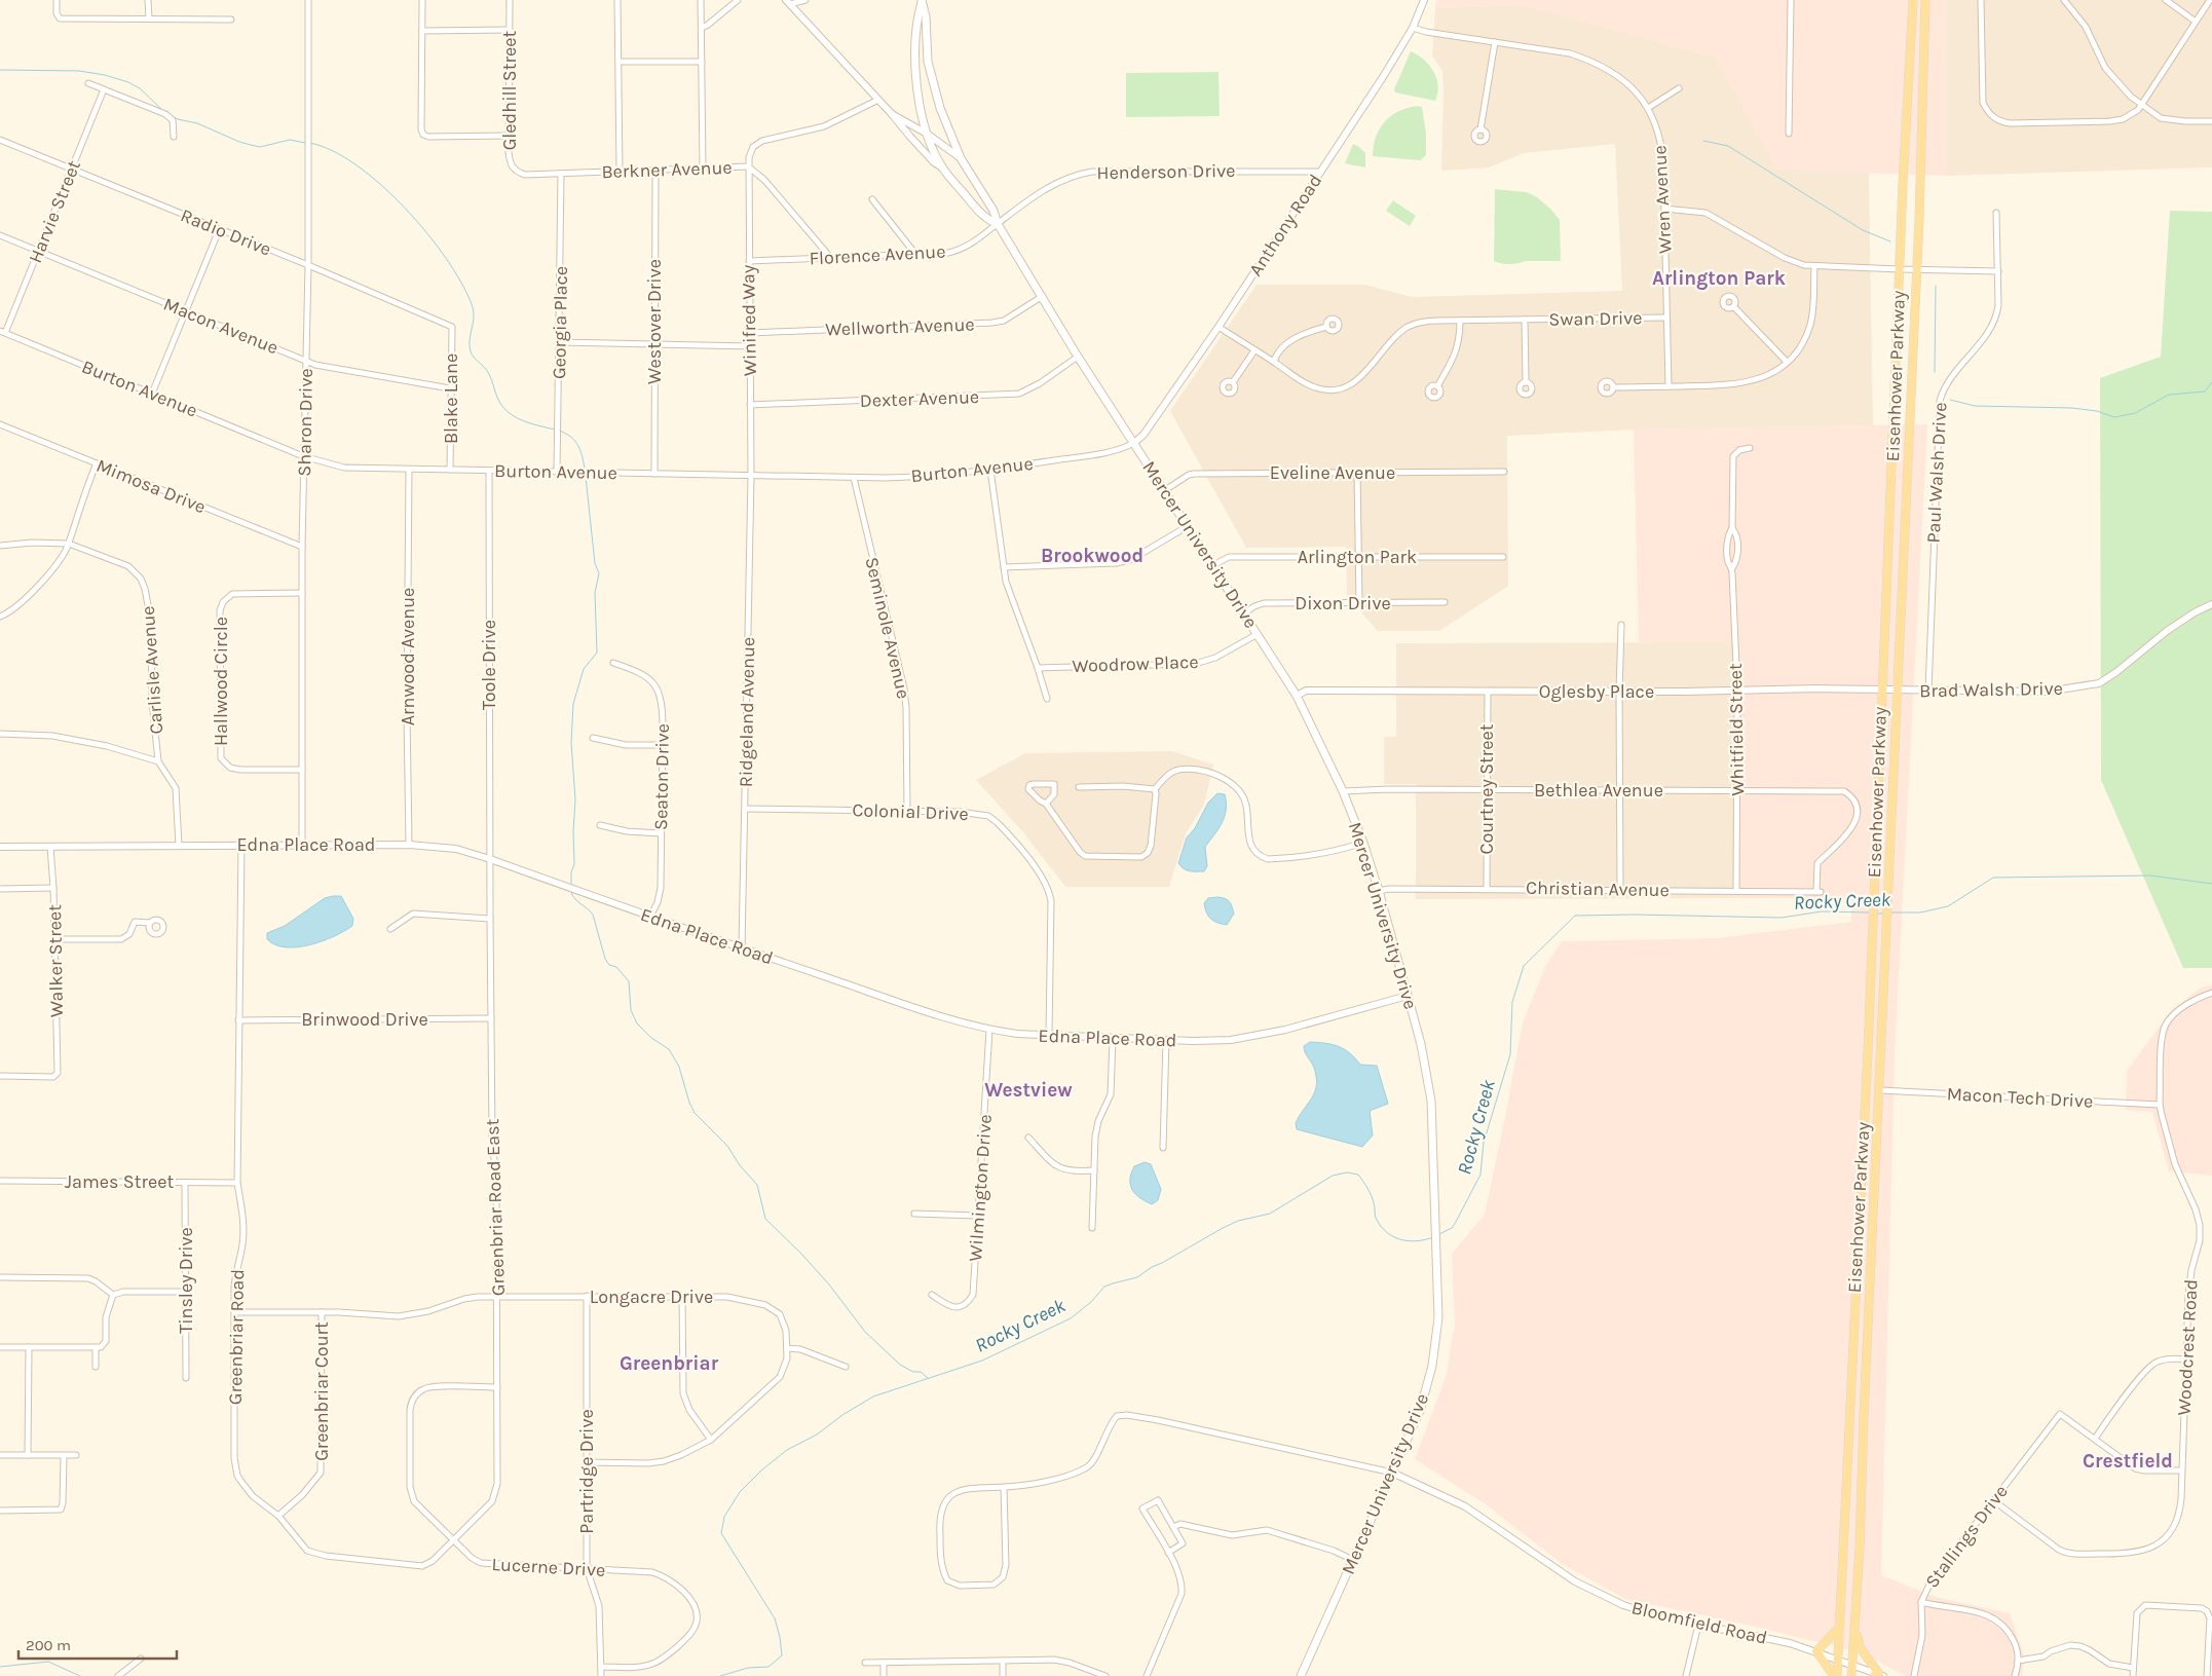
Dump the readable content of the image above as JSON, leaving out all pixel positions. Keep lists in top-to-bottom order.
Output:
{
  "streets": {
    "main road": ["Eisenhower Parkway", "Mercer University Drive"],
    "street": [
      "Gledhill Street",
      "Berkner Avenue",
      "Henderson Drive",
      "Wren Avenue",
      "Harvie Street",
      "Anthony Road",
      "Radio Drive",
      "Florence Avenue",
      "Swan Drive",
      "Winifred Way",
      "Westover Drive",
      "Georgia Place",
      "Macon Avenue",
      "Wellworth Avenue",
      "Burton Avenue",
      "Blake Lane",
      "Dexter Avenue",
      "Sharon Drive",
      "Eveline Avenue",
      "Paul Walsh Drive",
      "Mimosa Drive",
      "Arlington Park",
      "Dixon Drive",
      "Seminole Avenue",
      "Arnwood Avenue",
      "Woodrow Place",
      "Toole Drive",
      "Carlisle Avenue",
      "Hallwood Circle",
      "Brad Walsh Drive",
      "Oglesby Place",
      "Ridgeland Avenue",
      "Whitfield Street",
      "Seaton Drive",
      "Courtney Street",
      "Bethlea Avenue",
      "Colonial Drive",
      "Edna Place Road",
      "Christian Avenue",
      "Walker Street",
      "Brinwood Drive",
      "Macon Tech Drive",
      "James Street",
      "Wilmington Drive",
      "Greenbriar Road East",
      "Tinsley Drive",
      "Longacre Drive",
      "Greenbriar Road",
      "Woodcrest Road",
      "Greenbriar Court",
      "Partridge Drive",
      "Stallings Drive",
      "Lucerne Drive",
      "Bloomfield Road"
    ]
  },
  "crossings": [
    ["Gledhill Street", "Berkner Avenue"],
    ["Berkner Avenue", "Winifred Way"],
    ["Berkner Avenue", "Westover Drive"],
    ["Berkner Avenue", "Georgia Place"],
    ["Henderson Drive", "Anthony Road"],
    ["Henderson Drive", "Florence Avenue"],
    ["Henderson Drive", "Mercer University Drive"],
    ["Wren Avenue", "Anthony Road"],
    ["Wren Avenue", "Swan Drive"],
    ["Harvie Street", "Radio Drive"],
    ["Harvie Street", "Macon Avenue"],
    ["Harvie Street", "Burton Avenue"],
    ["Anthony Road", "Swan Drive"],
    ["Anthony Road", "Burton Avenue"],
    ["Anthony Road", "Mercer University Drive"],
    ["Radio Drive", "Blake Lane"],
    ["Radio Drive", "Sharon Drive"],
    ["Florence Avenue", "Winifred Way"],
    ["Florence Avenue", "Mercer University Drive"],
    ["Winifred Way", "Wellworth Avenue"],
    ["Winifred Way", "Burton Avenue"],
    ["Winifred Way", "Dexter Avenue"],
    ["Winifred Way", "Ridgeland Avenue"],
    ["Westover Drive", "Burton Avenue"],
    ["Georgia Place", "Burton Avenue"],
    ["Macon Avenue", "Blake Lane"],
    ["Macon Avenue", "Sharon Drive"],
    ["Wellworth Avenue", "Mercer University Drive"],
    ["Eisenhower Parkway", "Brad Walsh Drive"],
    ["Eisenhower Parkway", "Oglesby Place"],
    ["Eisenhower Parkway", "Macon Tech Drive"],
    ["Eisenhower Parkway", "Bloomfield Road"],
    ["Burton Avenue", "Blake Lane"],
    ["Burton Avenue", "Sharon Drive"],
    ["Burton Avenue", "Mercer University Drive"],
    ["Burton Avenue", "Seminole Avenue"],
    ["Burton Avenue", "Arnwood Avenue"],
    ["Burton Avenue", "Toole Drive"],
    ["Burton Avenue", "Ridgeland Avenue"],
    ["Dexter Avenue", "Mercer University Drive"],
    ["Sharon Drive", "Mimosa Drive"],
    ["Sharon Drive", "Hallwood Circle"],
    ["Sharon Drive", "Edna Place Road"],
    ["Eveline Avenue", "Mercer University Drive"],
    ["Paul Walsh Drive", "Brad Walsh Drive"],
    ["Mercer University Drive", "Arlington Park"],
    ["Mercer University Drive", "Dixon Drive"],
    ["Mercer University Drive", "Woodrow Place"],
    ["Mercer University Drive", "Oglesby Place"],
    ["Mercer University Drive", "Bethlea Avenue"],
    ["Mercer University Drive", "Edna Place Road"],
    ["Mercer University Drive", "Christian Avenue"],
    ["Mercer University Drive", "Bloomfield Road"],
    ["Seminole Avenue", "Colonial Drive"],
    ["Arnwood Avenue", "Edna Place Road"],
    ["Toole Drive", "Edna Place Road"],
    ["Toole Drive", "Greenbriar Road East"],
    ["Carlisle Avenue", "Edna Place Road"],
    ["Brad Walsh Drive", "Oglesby Place"],
    ["Oglesby Place", "Whitfield Street"],
    ["Oglesby Place", "Courtney Street"],
    ["Ridgeland Avenue", "Colonial Drive"],
    ["Ridgeland Avenue", "Edna Place Road"],
    ["Whitfield Street", "Bethlea Avenue"],
    ["Whitfield Street", "Christian Avenue"],
    ["Seaton Drive", "Edna Place Road"],
    ["Courtney Street", "Bethlea Avenue"],
    ["Courtney Street", "Christian Avenue"],
    ["Bethlea Avenue", "Christian Avenue"],
    ["Colonial Drive", "Edna Place Road"],
    ["Edna Place Road", "Walker Street"],
    ["Edna Place Road", "Wilmington Drive"],
    ["Edna Place Road", "Greenbriar Road East"],
    ["Edna Place Road", "Greenbriar Road"],
    ["Brinwood Drive", "Greenbriar Road East"],
    ["Brinwood Drive", "Greenbriar Road"],
    ["Macon Tech Drive", "Woodcrest Road"],
    ["James Street", "Tinsley Drive"],
    ["James Street", "Greenbriar Road"],
    ["Greenbriar Road East", "Longacre Drive"],
    ["Greenbriar Road East", "Greenbriar Road"],
    ["Greenbriar Road East", "Lucerne Drive"],
    ["Longacre Drive", "Greenbriar Road"],
    ["Longacre Drive", "Greenbriar Court"],
    ["Longacre Drive", "Partridge Drive"],
    ["Greenbriar Road", "Greenbriar Court"],
    ["Greenbriar Road", "Lucerne Drive"],
    ["Woodcrest Road", "Stallings Drive"],
    ["Partridge Drive", "Lucerne Drive"]
  ],
  "districts": [
    "Arlington Park",
    "Brookwood",
    "Westview",
    "Greenbriar",
    "Crestfield"
  ],
  "water": ["Rocky Creek"],
  "scale_bar": "200 m"
}
